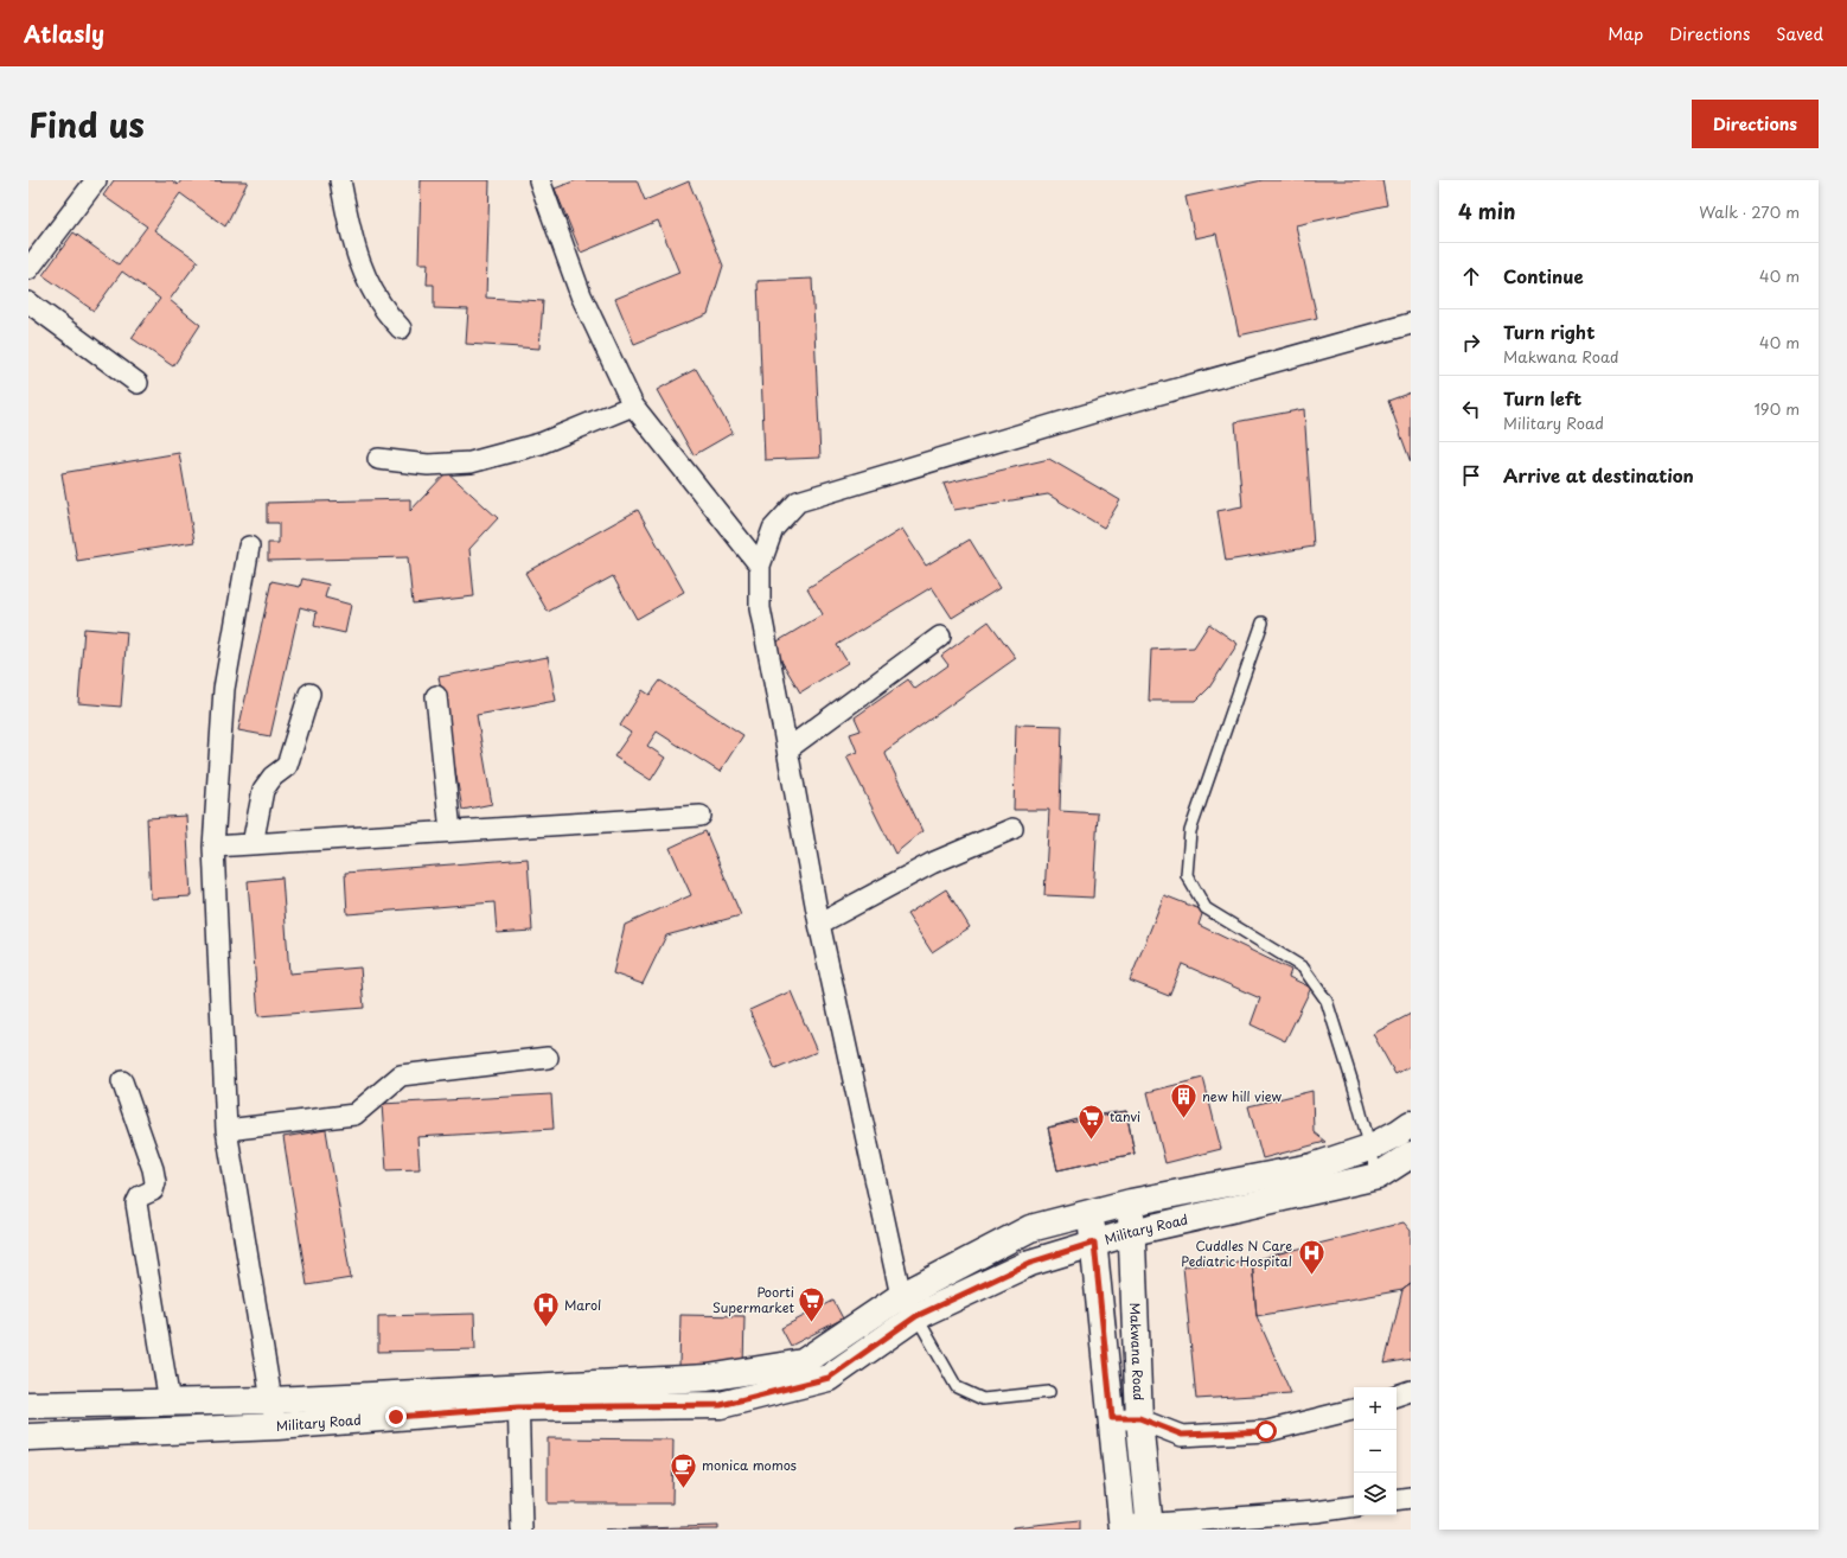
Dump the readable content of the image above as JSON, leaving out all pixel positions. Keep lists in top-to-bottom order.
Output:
{
  "streets": {
    "street": ["Military Road", "Makwana Road"]
  },
  "crossings": [
    ["Military Road", "Makwana Road"]
  ],
  "places": {
    "building": ["new hill view"],
    "supermarket": ["tanvi", "Poorti Supermarket"],
    "hospital": ["Cuddles N Care Pediatric Hospital", "Marol"],
    "cafe": ["monica momos"]
  },
  "page": {
    "header": "Atlasly",
    "nav": ["Map", "Directions", "Saved"],
    "title": "Find us",
    "buttons": "Directions",
    "heading": ["4 min", "Walk · 270 m"],
    "list": [
      ["Continue", "40 m"],
      ["Turn right", "Makwana Road", "40 m"],
      ["Turn left", "Military Road", "190 m"],
      "Arrive at destination"
    ],
    "map_buttons": ["+", "−"]
  }
}
